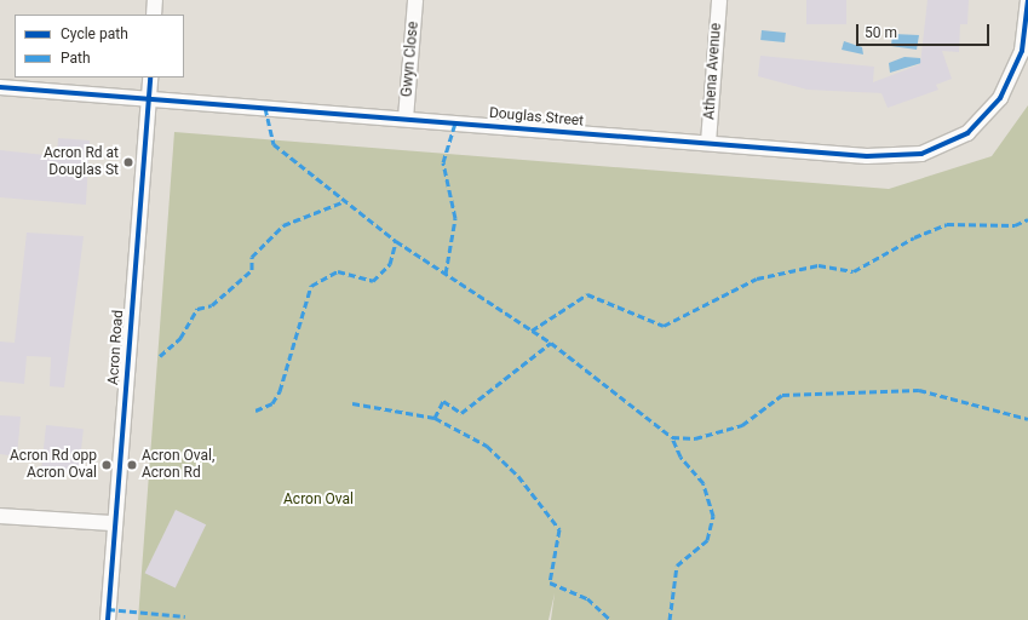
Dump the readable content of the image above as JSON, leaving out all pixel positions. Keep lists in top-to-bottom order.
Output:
{
  "streets": {
    "street": [
      "Gwyn Close",
      "Athena Avenue",
      "Douglas Street",
      "Acron Road"
    ]
  },
  "crossings": [
    ["Gwyn Close", "Douglas Street"],
    ["Athena Avenue", "Douglas Street"],
    ["Douglas Street", "Acron Road"]
  ],
  "parks": ["Acron Oval"],
  "places": ["Acron Rd at Douglas St", "Acron Rd opp Acron Oval", "Acron Oval, Acron Rd"],
  "legend": ["Cycle path", "Path"],
  "scale_bar": "50 m"
}
